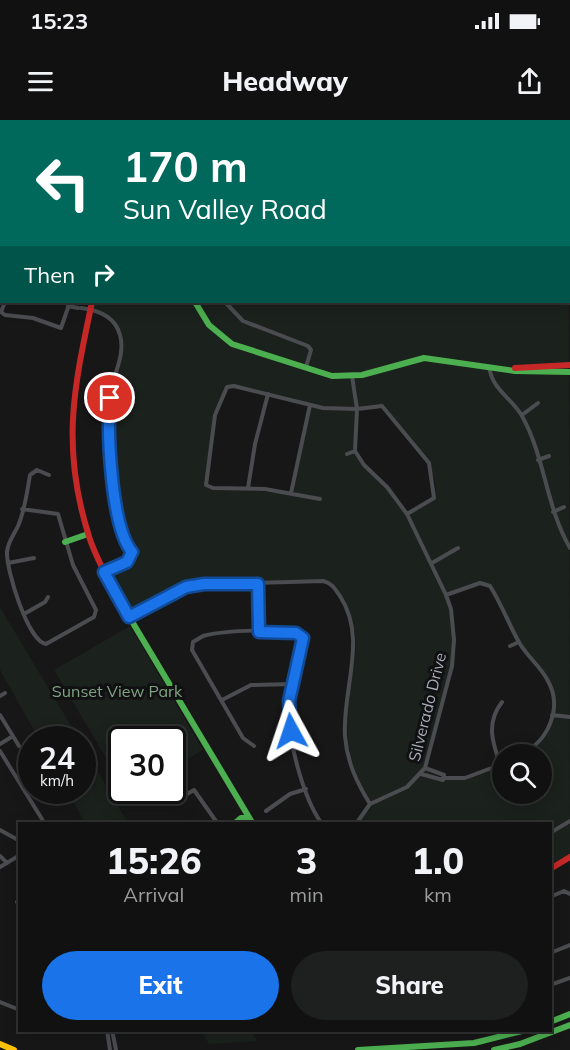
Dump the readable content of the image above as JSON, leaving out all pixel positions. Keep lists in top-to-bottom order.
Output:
{
  "streets": {
    "street": ["Silverado Drive"]
  },
  "parks": ["Sunset View Park"],
  "page": {
    "status": "15:23",
    "header": "Headway",
    "turn": ["170 m", "Sun Valley Road"],
    "then": "Then",
    "speed": "24 km/h",
    "limit": "30",
    "eta": [
      "15:26",
      "Arrival",
      "3",
      "min",
      "1.0",
      "km"
    ],
    "buttons": ["Exit", "Share"]
  }
}
